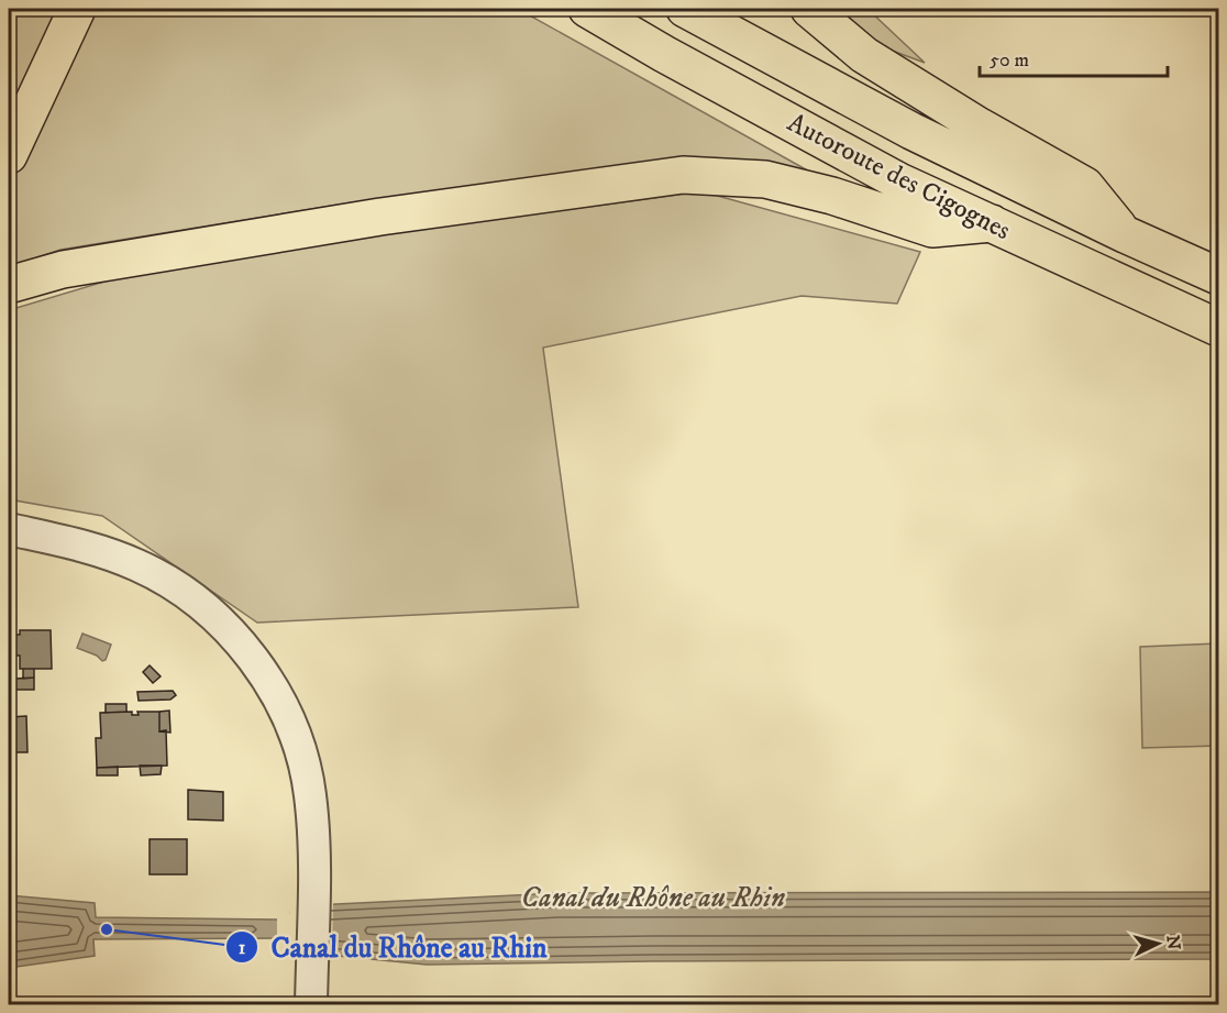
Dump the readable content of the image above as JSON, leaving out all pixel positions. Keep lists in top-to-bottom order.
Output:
{
  "streets": {
    "highway": ["Autoroute des Cigognes"]
  },
  "water": ["Canal du Rhône au Rhin"],
  "places": ["Canal du Rhône au Rhin"],
  "scale_bar": "50 m",
  "north": "right"
}
